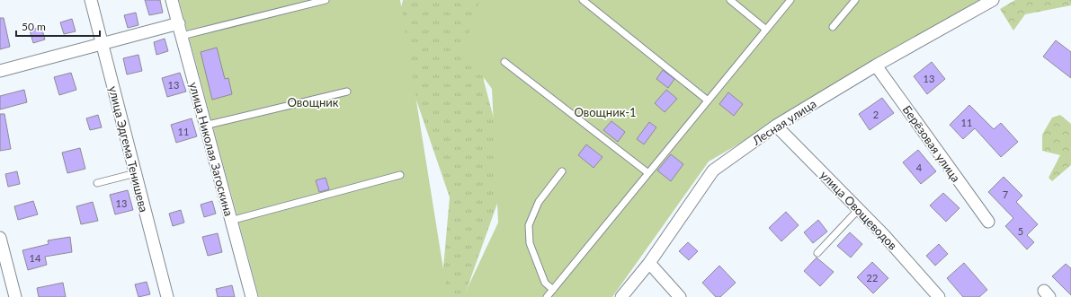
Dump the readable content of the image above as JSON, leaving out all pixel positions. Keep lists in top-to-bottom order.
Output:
{
  "streets": {
    "street": [
      "Лесная улица",
      "Берёзовая улица",
      "улица Эдгема Тенишева",
      "улица Николая Загоскина",
      "улица Овощеводов"
    ]
  },
  "crossings": [
    ["Лесная улица", "Берёзовая улица"],
    ["Лесная улица", "улица Овощеводов"]
  ],
  "parks": ["Овощник", "Овощник-1"],
  "house_numbers": [
    "13",
    "13",
    "2",
    "11",
    "11",
    "4",
    "7",
    "13",
    "5",
    "14",
    "22"
  ],
  "scale_bar": "50 m"
}
